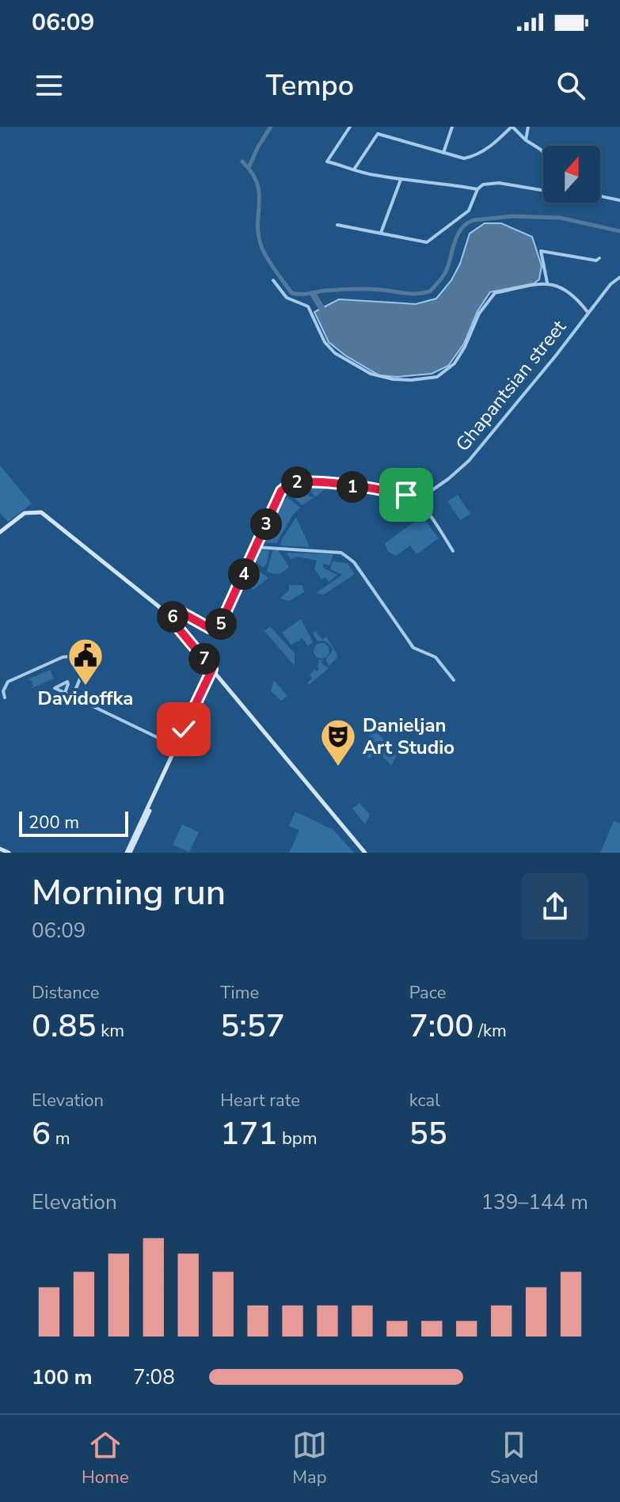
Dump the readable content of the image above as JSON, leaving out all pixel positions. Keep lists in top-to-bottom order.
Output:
{
  "streets": {
    "street": ["Ghapantsian street"]
  },
  "places": {
    "public building": ["Davidoffka"],
    "theatre": ["Danieljan Art Studio"]
  },
  "scale_bar": "200 m",
  "north": "top",
  "page": {
    "status": "06:09",
    "header": "Tempo",
    "pins": [
      "2",
      "1",
      "3",
      "4",
      "6",
      "5",
      "7"
    ],
    "scale": "200 m",
    "heading": ["Morning run", "06:09"],
    "stats": [
      ["Distance", "0.85 km"],
      ["Time", "5:57"],
      ["Pace", "7:00 /km"],
      ["Elevation", "6 m"],
      ["Heart rate", "171 bpm"],
      ["kcal", "55"]
    ],
    "chart": ["Elevation", "139–144 m"],
    "list": [
      {
        "name": "100 m",
        "note": "7:08"
      }
    ],
    "tabs": ["Home", "Map", "Saved"]
  }
}
